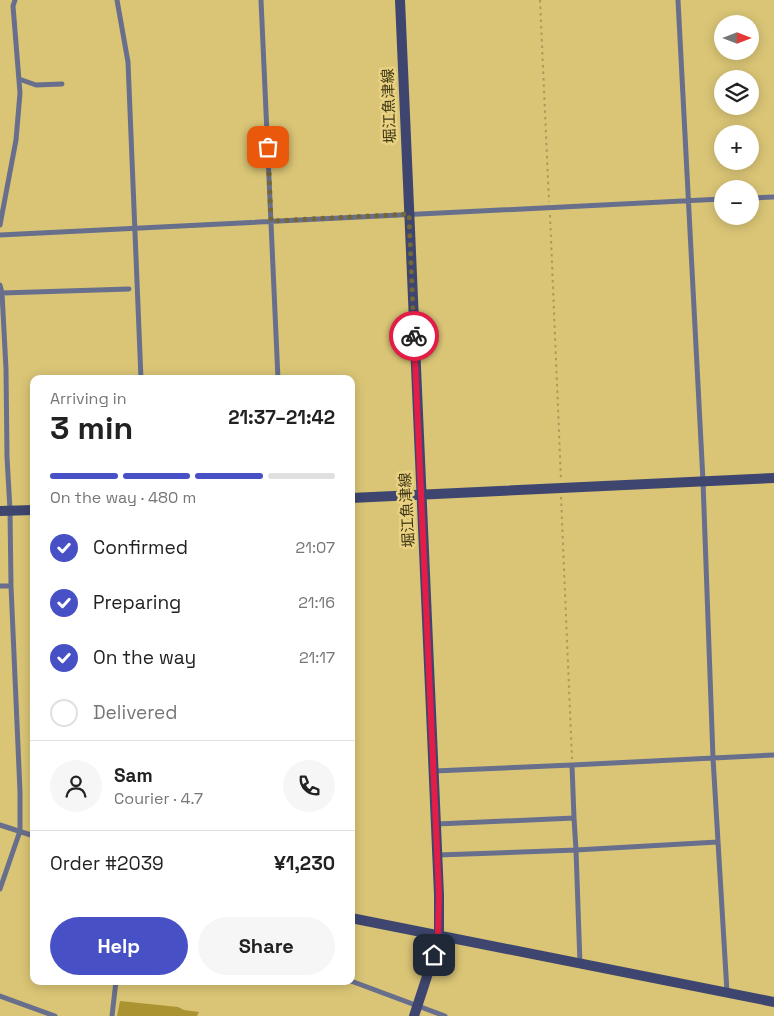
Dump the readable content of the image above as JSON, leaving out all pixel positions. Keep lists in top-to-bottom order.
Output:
{
  "streets": {
    "main road": ["堀江魚津線"]
  },
  "north": "right",
  "page": {
    "map_buttons": ["+", "−"],
    "heading": ["3 min", "Arriving in", "21:37–21:42"],
    "panel": [
      "Sam",
      "Courier · 4.7",
      "Order #2039",
      "¥1,230"
    ],
    "bar": "On the way · 480 m",
    "list": [
      ["Confirmed", "21:07"],
      ["Preparing", "21:16"],
      ["On the way", "21:17"],
      "Delivered"
    ],
    "buttons": ["Help", "Share"]
  }
}
